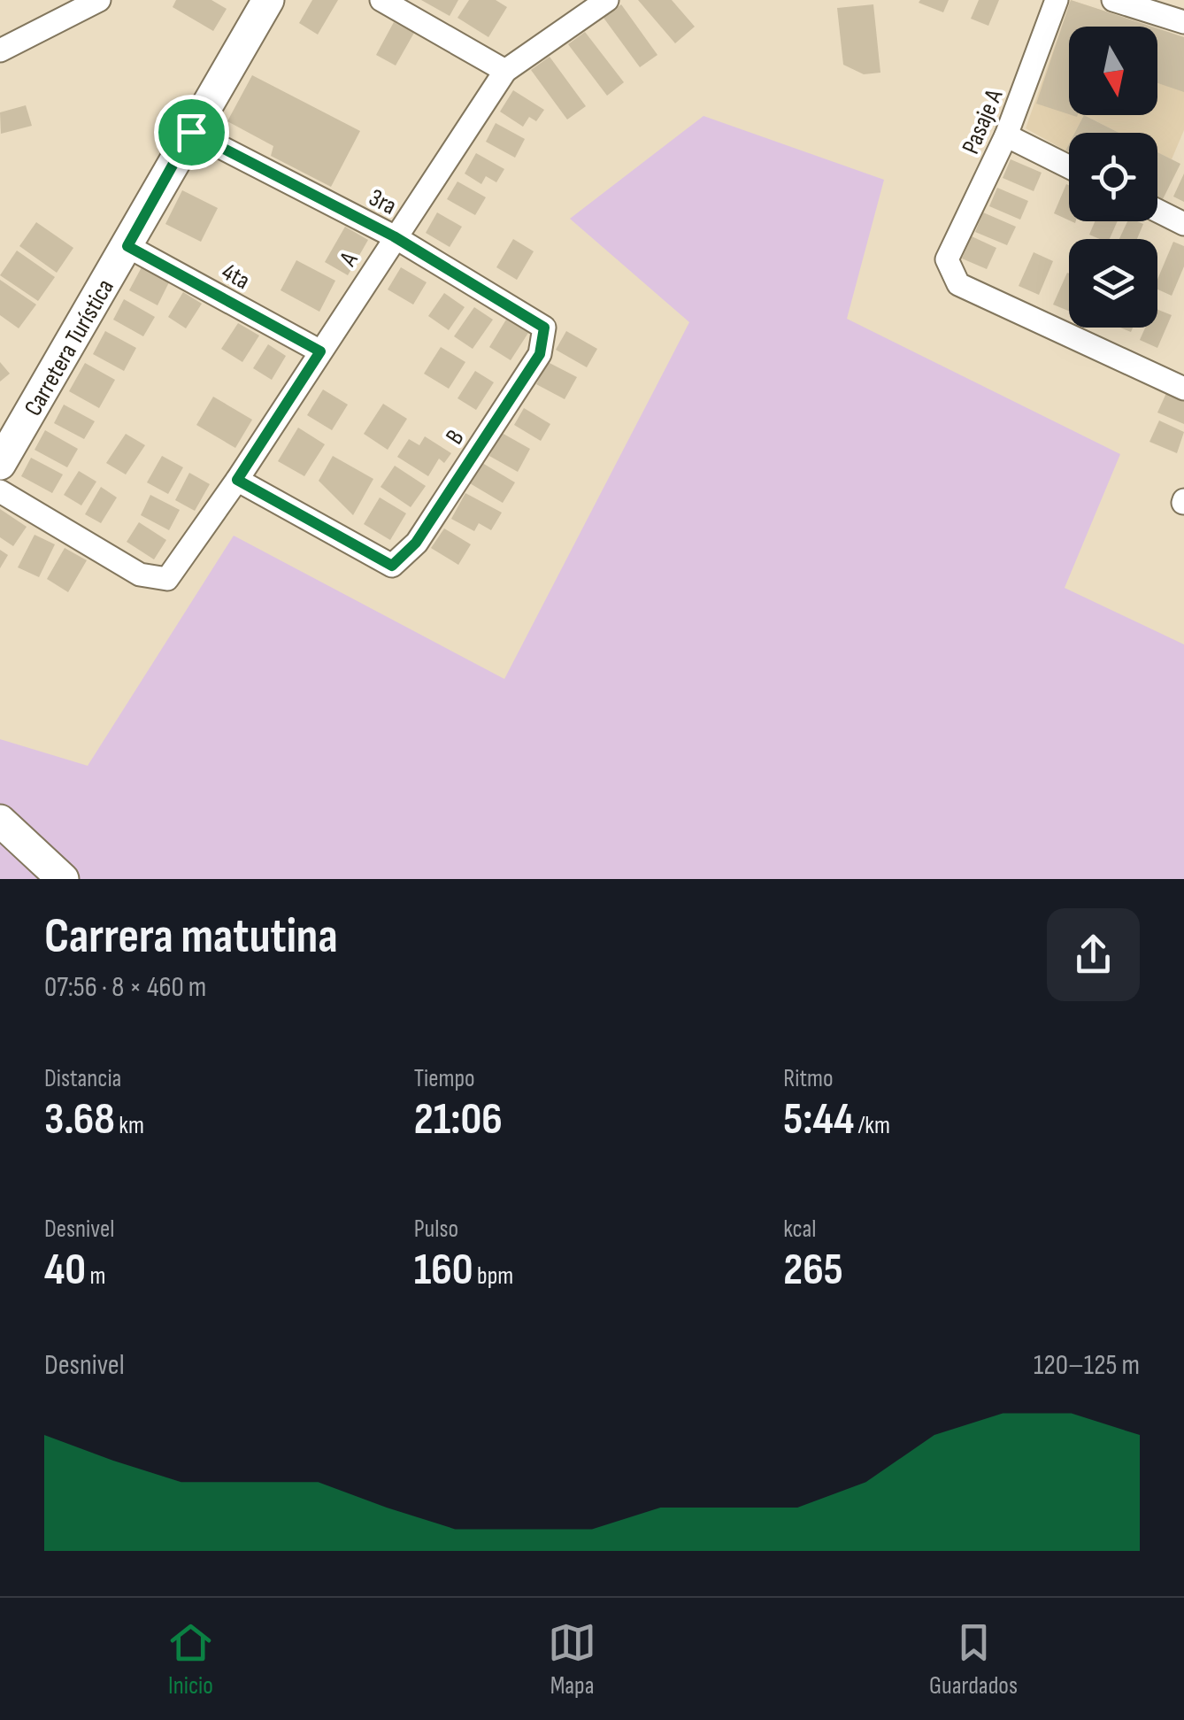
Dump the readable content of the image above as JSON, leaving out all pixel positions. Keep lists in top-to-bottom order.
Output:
{
  "streets": {
    "main road": ["Carretera Turística"],
    "street": [
      "Pasaje A",
      "3ra",
      "A",
      "4ta",
      "B"
    ]
  },
  "crossings": [
    ["3ra", "A"],
    ["3ra", "Carretera Turística"],
    ["3ra", "B"],
    ["A", "4ta"],
    ["A", "B"],
    ["4ta", "Carretera Turística"]
  ],
  "north": "bottom",
  "page": {
    "heading": ["Carrera matutina", "07:56 · 8 × 460 m"],
    "stats": [
      ["Distancia", "3.68 km"],
      ["Tiempo", "21:06"],
      ["Ritmo", "5:44 /km"],
      ["Desnivel", "40 m"],
      ["Pulso", "160 bpm"],
      ["kcal", "265"]
    ],
    "chart": ["Desnivel", "120–125 m"],
    "tabs": ["Inicio", "Mapa", "Guardados"]
  }
}
